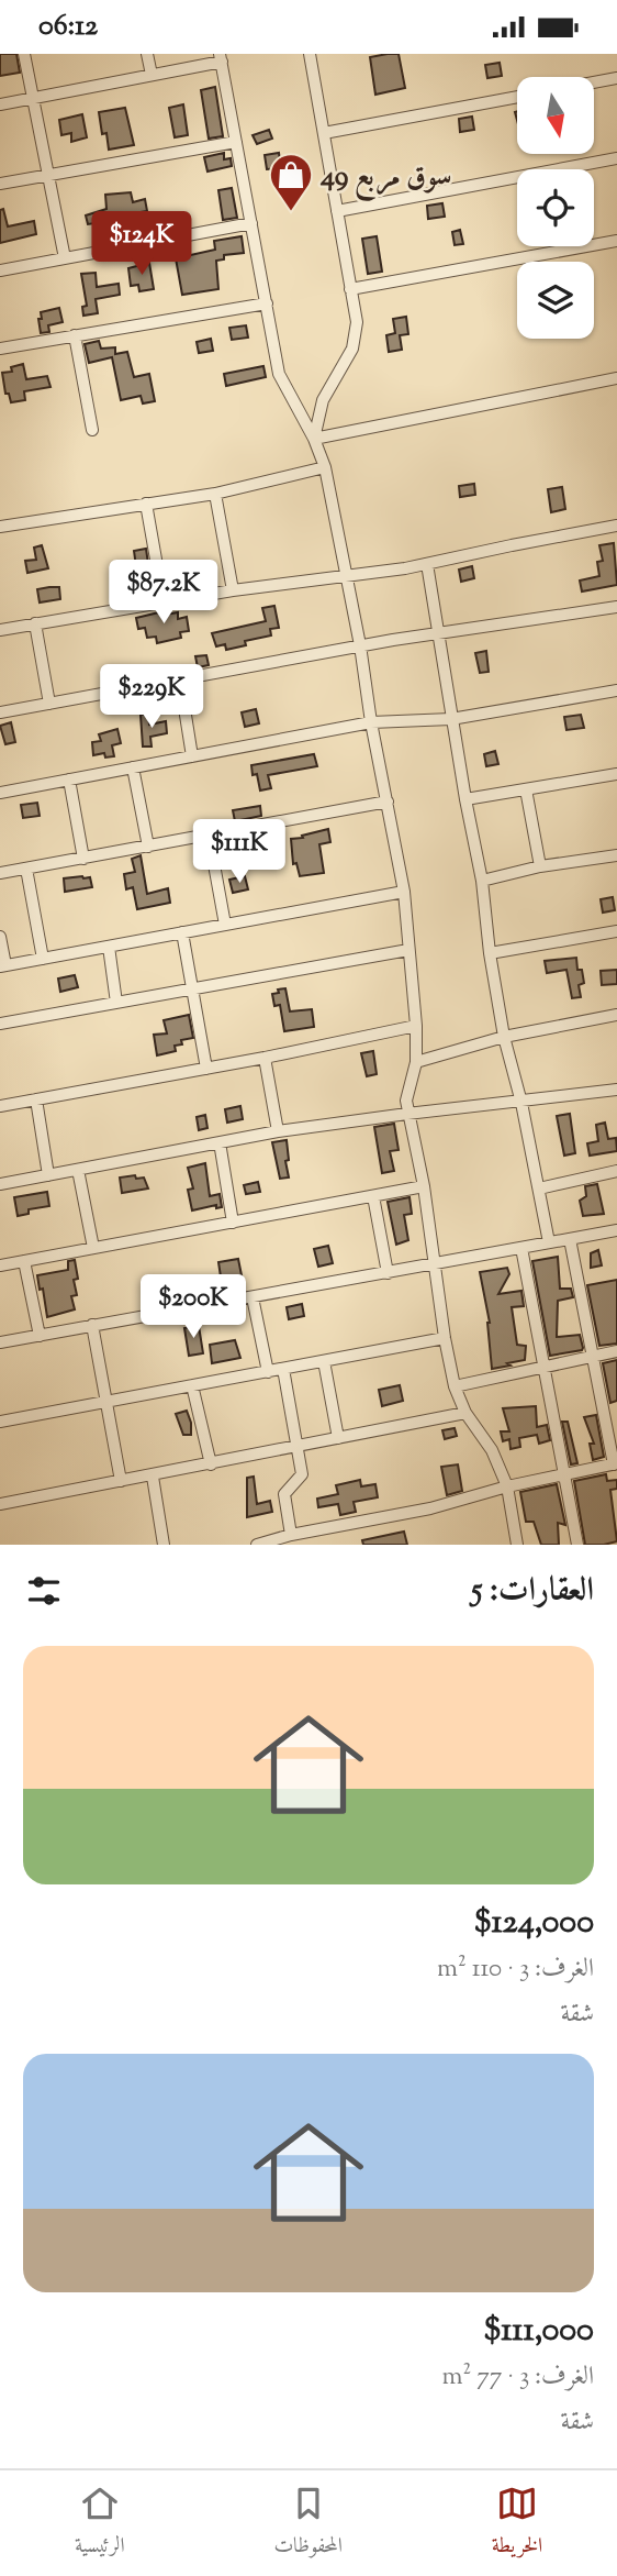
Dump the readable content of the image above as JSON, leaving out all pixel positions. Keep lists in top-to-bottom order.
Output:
{
  "places": {
    "shop": ["سوق مربع 49"]
  },
  "north": "bottom",
  "page": {
    "status": "06:12",
    "price": [
      "$124K",
      "$87.2K",
      "$229K",
      "$111K",
      "$200K"
    ],
    "heading": "العقارات: 5",
    "list": [
      {
        "name": "$124,000",
        "note": "الغرف: 3 · 110 m² · شقة"
      },
      {
        "name": "$111,000",
        "note": "الغرف: 3 · 77 m² · شقة"
      }
    ],
    "tabs": ["الخريطة", "المحفوظات", "الرئيسية"]
  }
}
